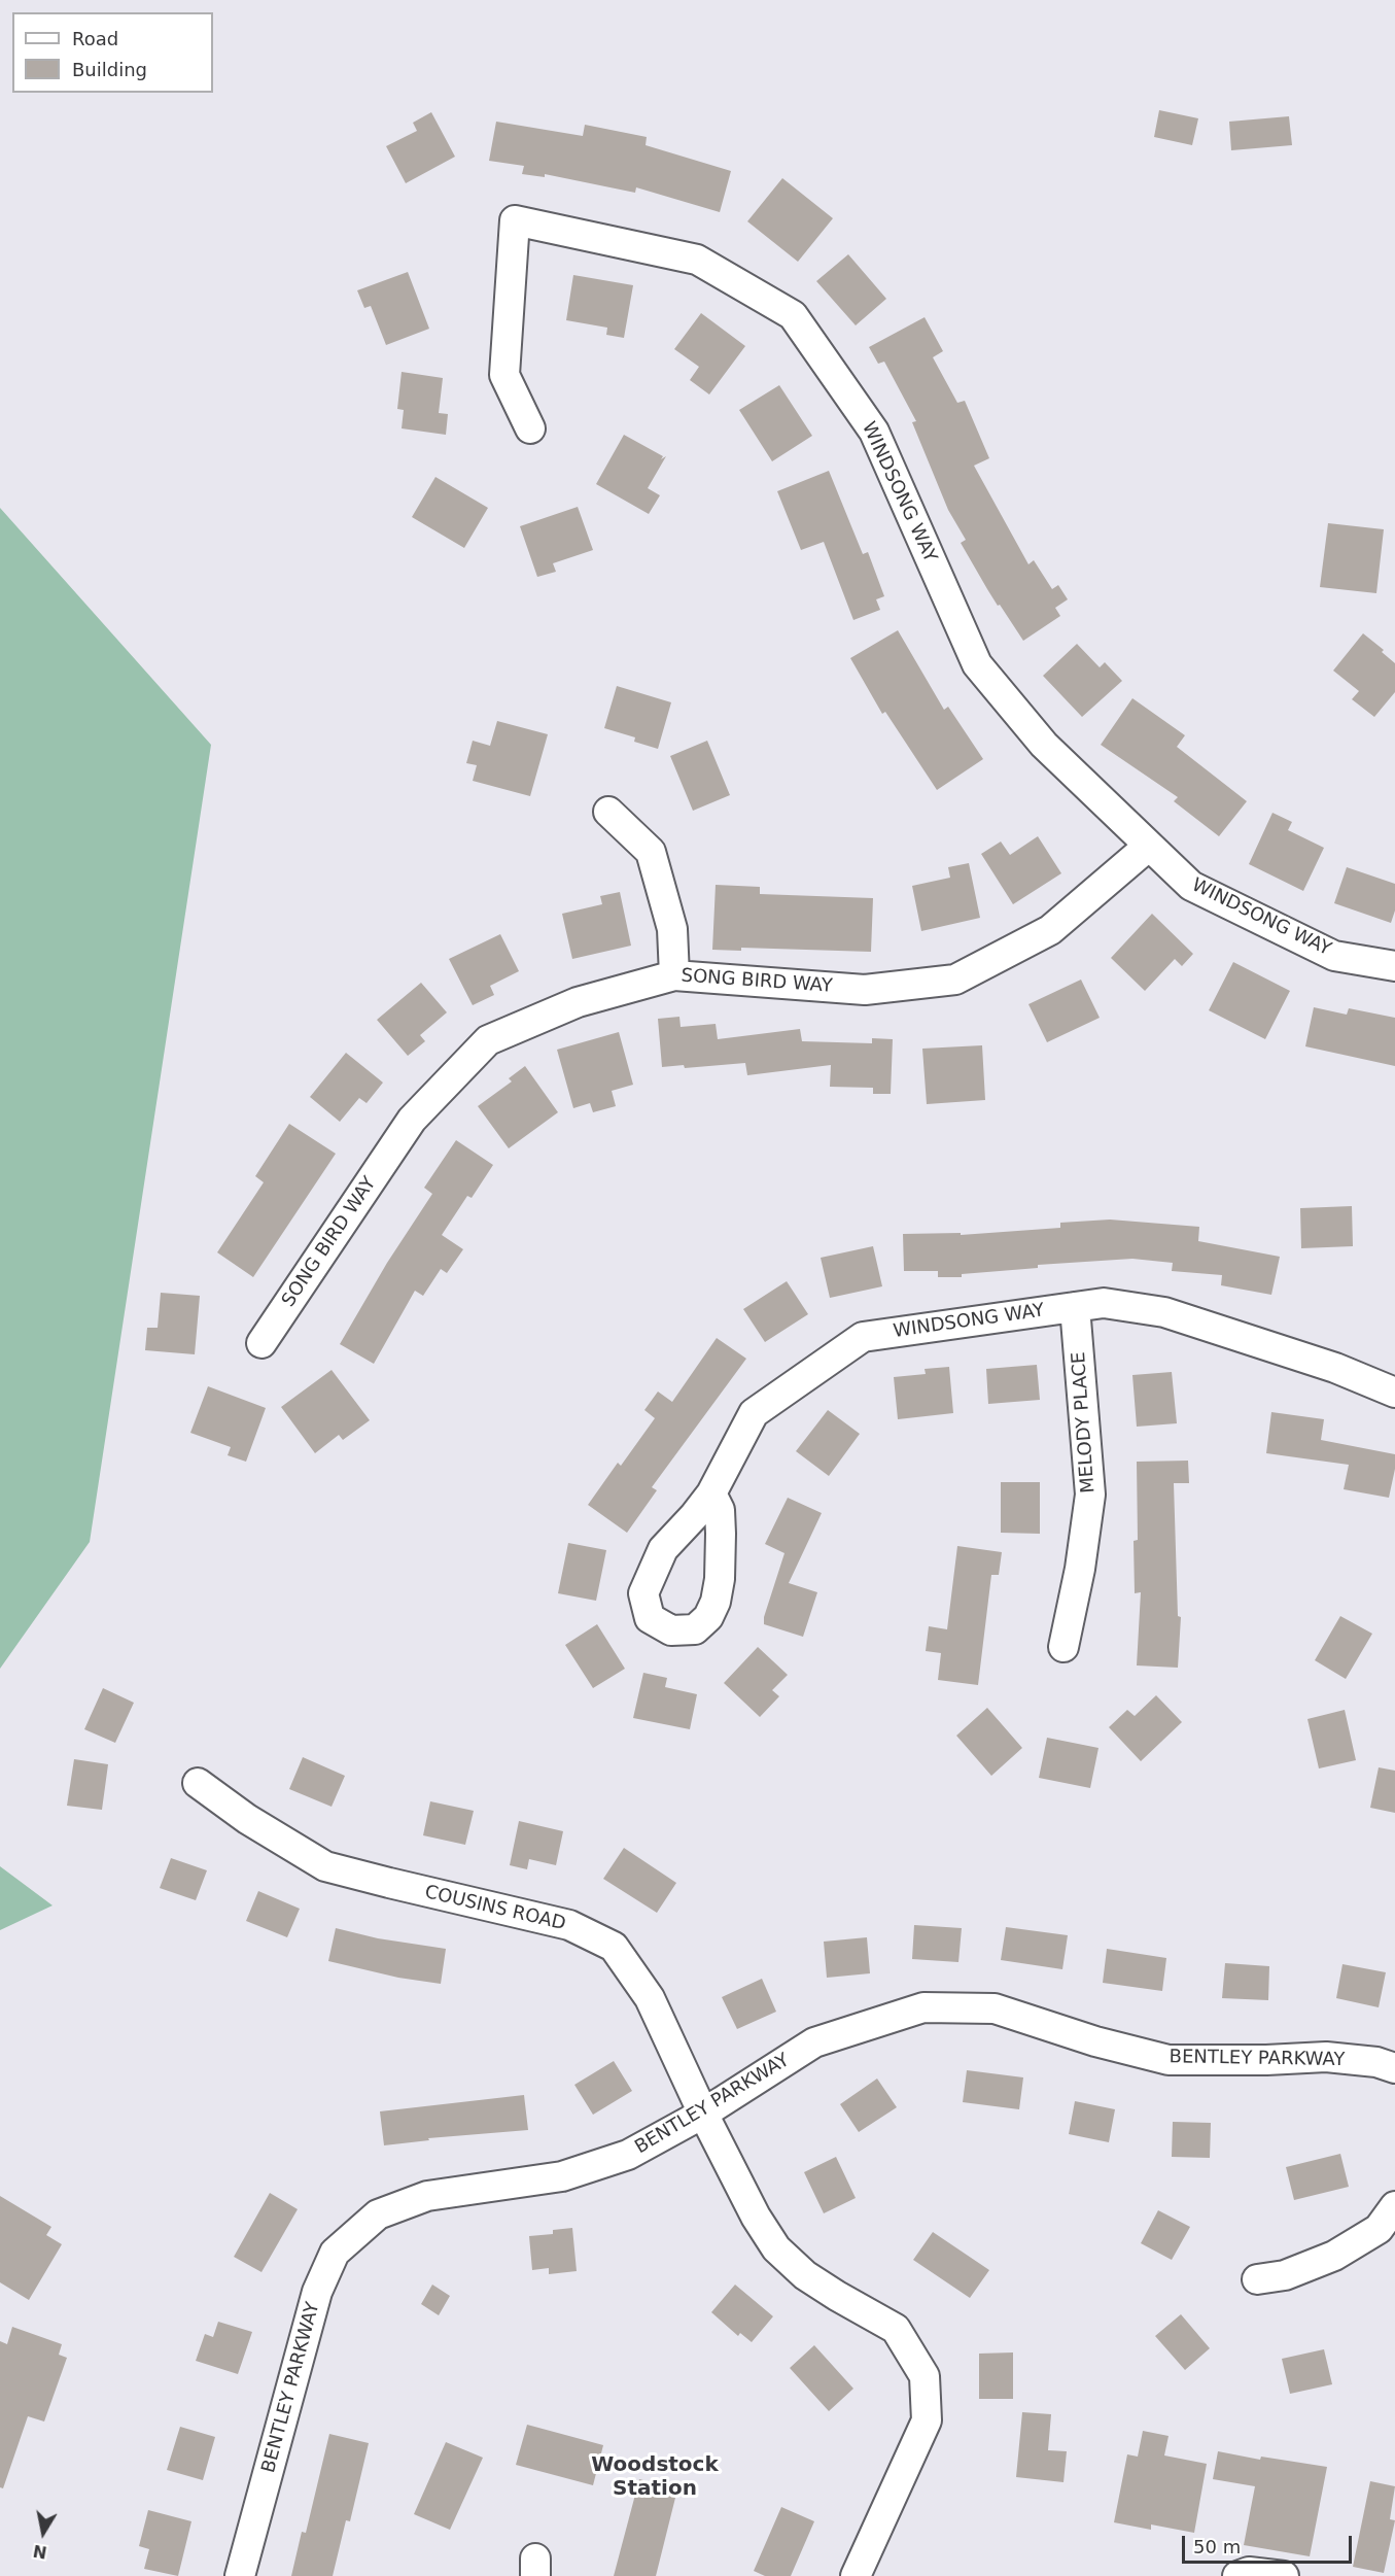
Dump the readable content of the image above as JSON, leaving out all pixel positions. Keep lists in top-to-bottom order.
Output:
{
  "streets": {
    "street": [
      "WINDSONG WAY",
      "SONG BIRD WAY",
      "MELODY PLACE",
      "COUSINS ROAD",
      "BENTLEY PARKWAY"
    ]
  },
  "crossings": [
    ["WINDSONG WAY", "SONG BIRD WAY"],
    ["WINDSONG WAY", "MELODY PLACE"],
    ["COUSINS ROAD", "BENTLEY PARKWAY"]
  ],
  "districts": ["Woodstock Station"],
  "legend": ["Road", "Building"],
  "scale_bar": "50 m",
  "north": "bottom"
}
